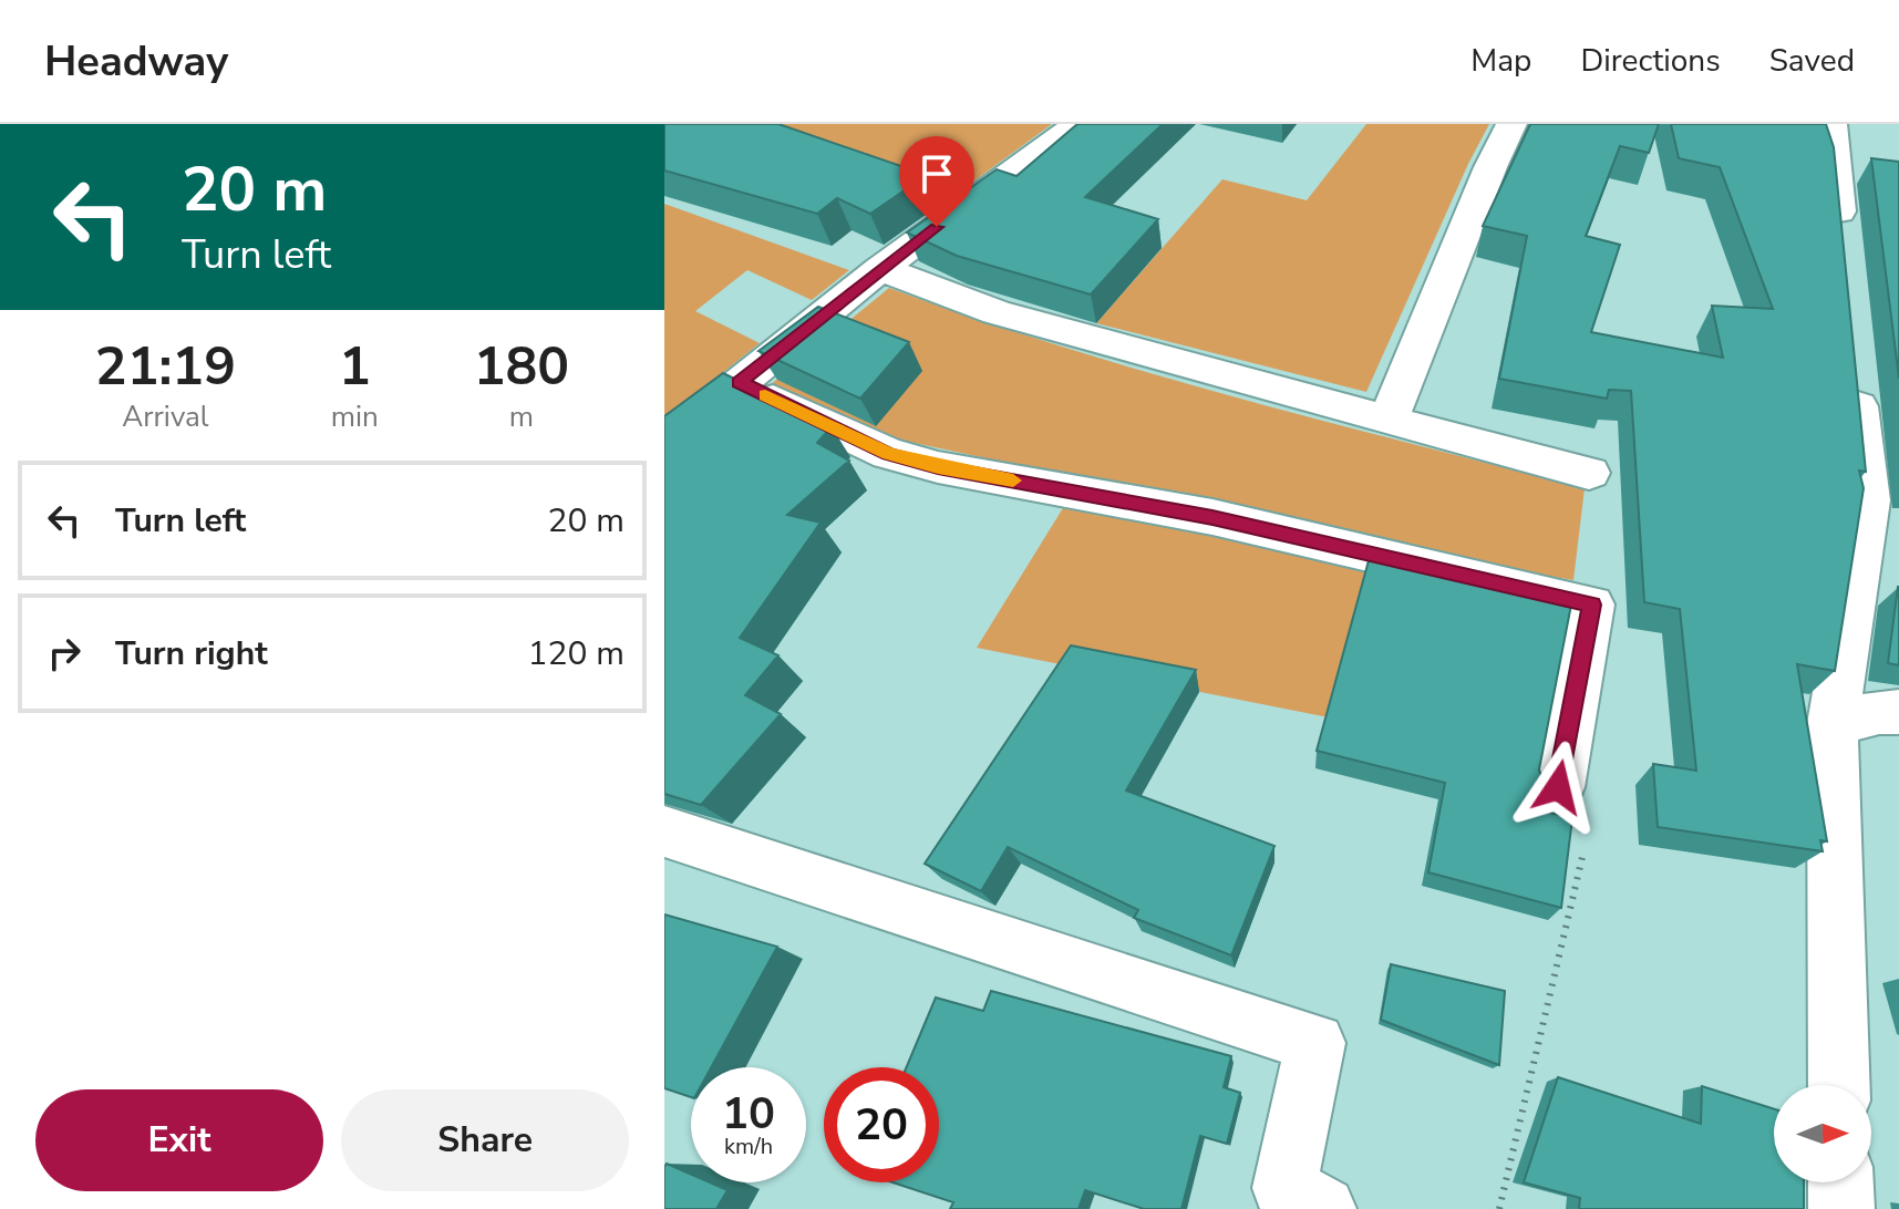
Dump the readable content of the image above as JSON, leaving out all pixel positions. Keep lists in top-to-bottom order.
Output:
{
  "north": "right",
  "page": {
    "header": "Headway",
    "nav": ["Map", "Directions", "Saved"],
    "turn": ["20 m", "Turn left"],
    "eta": [
      "21:19",
      "Arrival",
      "1",
      "min",
      "180",
      "m"
    ],
    "list": [
      {
        "name": "Turn left",
        "value": "20 m"
      },
      {
        "name": "Turn right",
        "value": "120 m"
      }
    ],
    "speed": "10 km/h",
    "limit": "20",
    "buttons": ["Exit", "Share"]
  }
}
